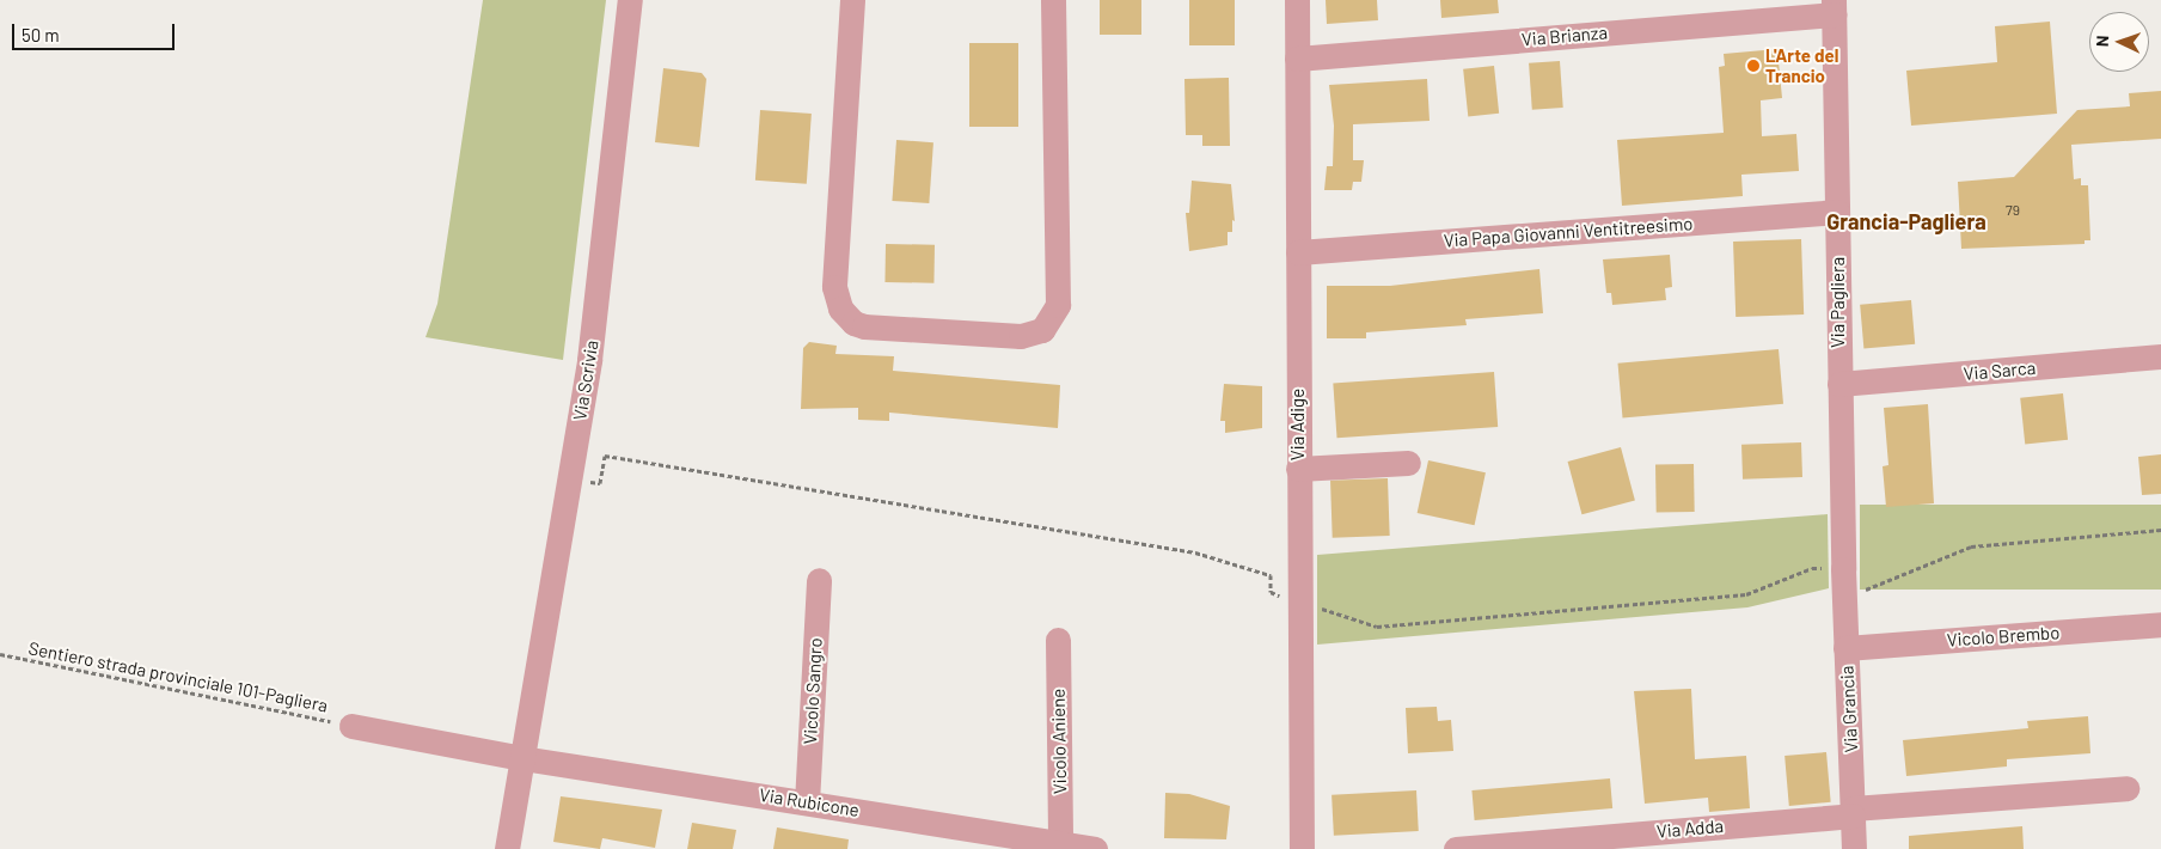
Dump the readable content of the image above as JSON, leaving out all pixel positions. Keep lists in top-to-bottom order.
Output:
{
  "streets": {
    "street": [
      "Via Brianza",
      "Via Papa Giovanni Ventitreesimo",
      "Via Pagliera",
      "Via Sarca",
      "Via Scrivia",
      "Via Adige",
      "Vicolo Brembo",
      "Vicolo Sangro",
      "Via Grancia",
      "Vicolo Aniene",
      "Via Rubicone",
      "Via Adda"
    ],
    "path": ["Sentiero strada provinciale 101-Pagliera"]
  },
  "crossings": [
    ["Via Brianza", "Via Pagliera"],
    ["Via Brianza", "Via Adige"],
    ["Via Papa Giovanni Ventitreesimo", "Via Pagliera"],
    ["Via Papa Giovanni Ventitreesimo", "Via Adige"],
    ["Via Pagliera", "Via Sarca"],
    ["Via Pagliera", "Via Grancia"],
    ["Via Scrivia", "Via Rubicone"],
    ["Vicolo Brembo", "Via Grancia"],
    ["Sentiero strada provinciale 101-Pagliera", "Via Rubicone"],
    ["Vicolo Sangro", "Via Rubicone"],
    ["Via Grancia", "Via Adda"],
    ["Vicolo Aniene", "Via Rubicone"]
  ],
  "districts": ["Grancia-Pagliera"],
  "places": ["L'Arte del Trancio"],
  "house_numbers": ["79"],
  "scale_bar": "50 m",
  "north": "left"
}
